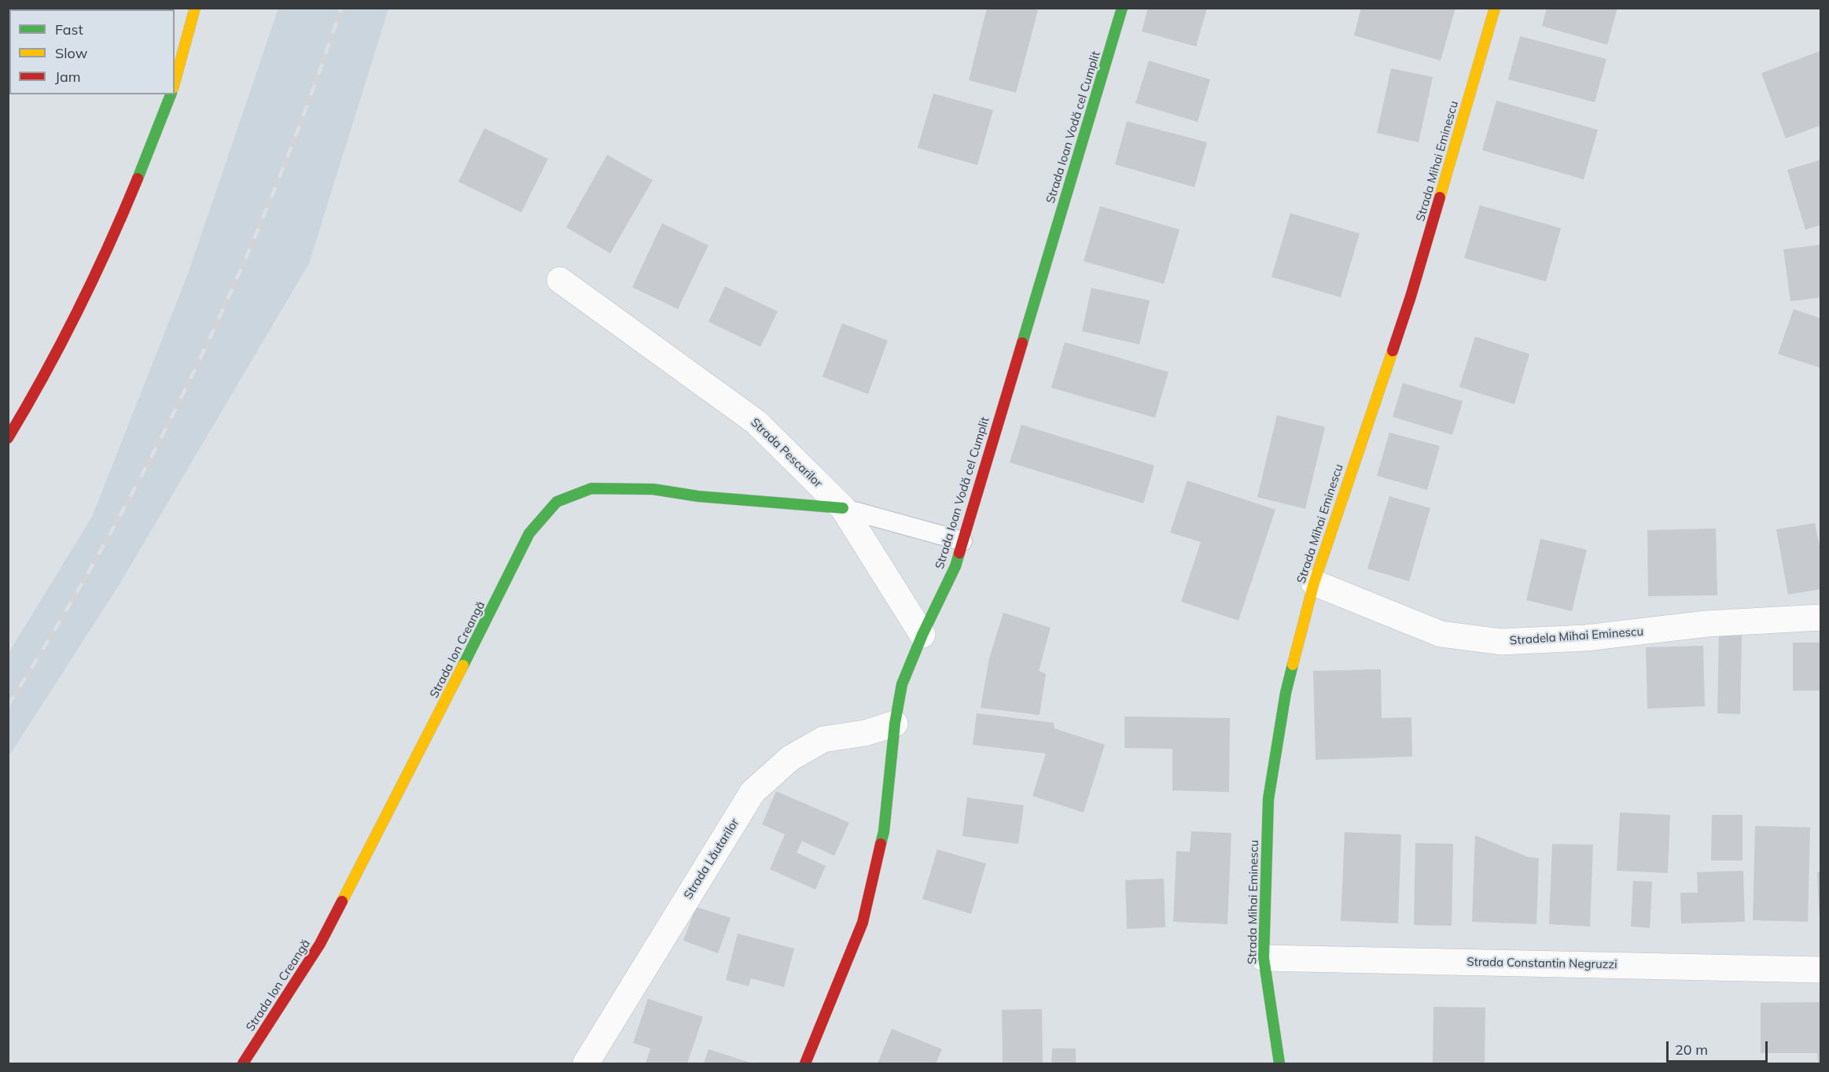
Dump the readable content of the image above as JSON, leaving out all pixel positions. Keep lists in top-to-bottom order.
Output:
{
  "streets": {
    "street": [
      "Strada Ioan Vodă cel Cumplit",
      "Strada Mihai Eminescu",
      "Strada Pescarilor",
      "Stradela Mihai Eminescu",
      "Strada Ion Creangă",
      "Strada Lăutarilor",
      "Strada Constantin Negruzzi"
    ]
  },
  "crossings": [
    ["Strada Ioan Vodă cel Cumplit", "Strada Pescarilor"],
    ["Strada Ioan Vodă cel Cumplit", "Strada Lăutarilor"],
    ["Strada Mihai Eminescu", "Stradela Mihai Eminescu"],
    ["Strada Mihai Eminescu", "Strada Constantin Negruzzi"],
    ["Strada Pescarilor", "Strada Ion Creangă"]
  ],
  "legend": ["Fast", "Slow", "Jam"],
  "scale_bar": "20 m"
}
